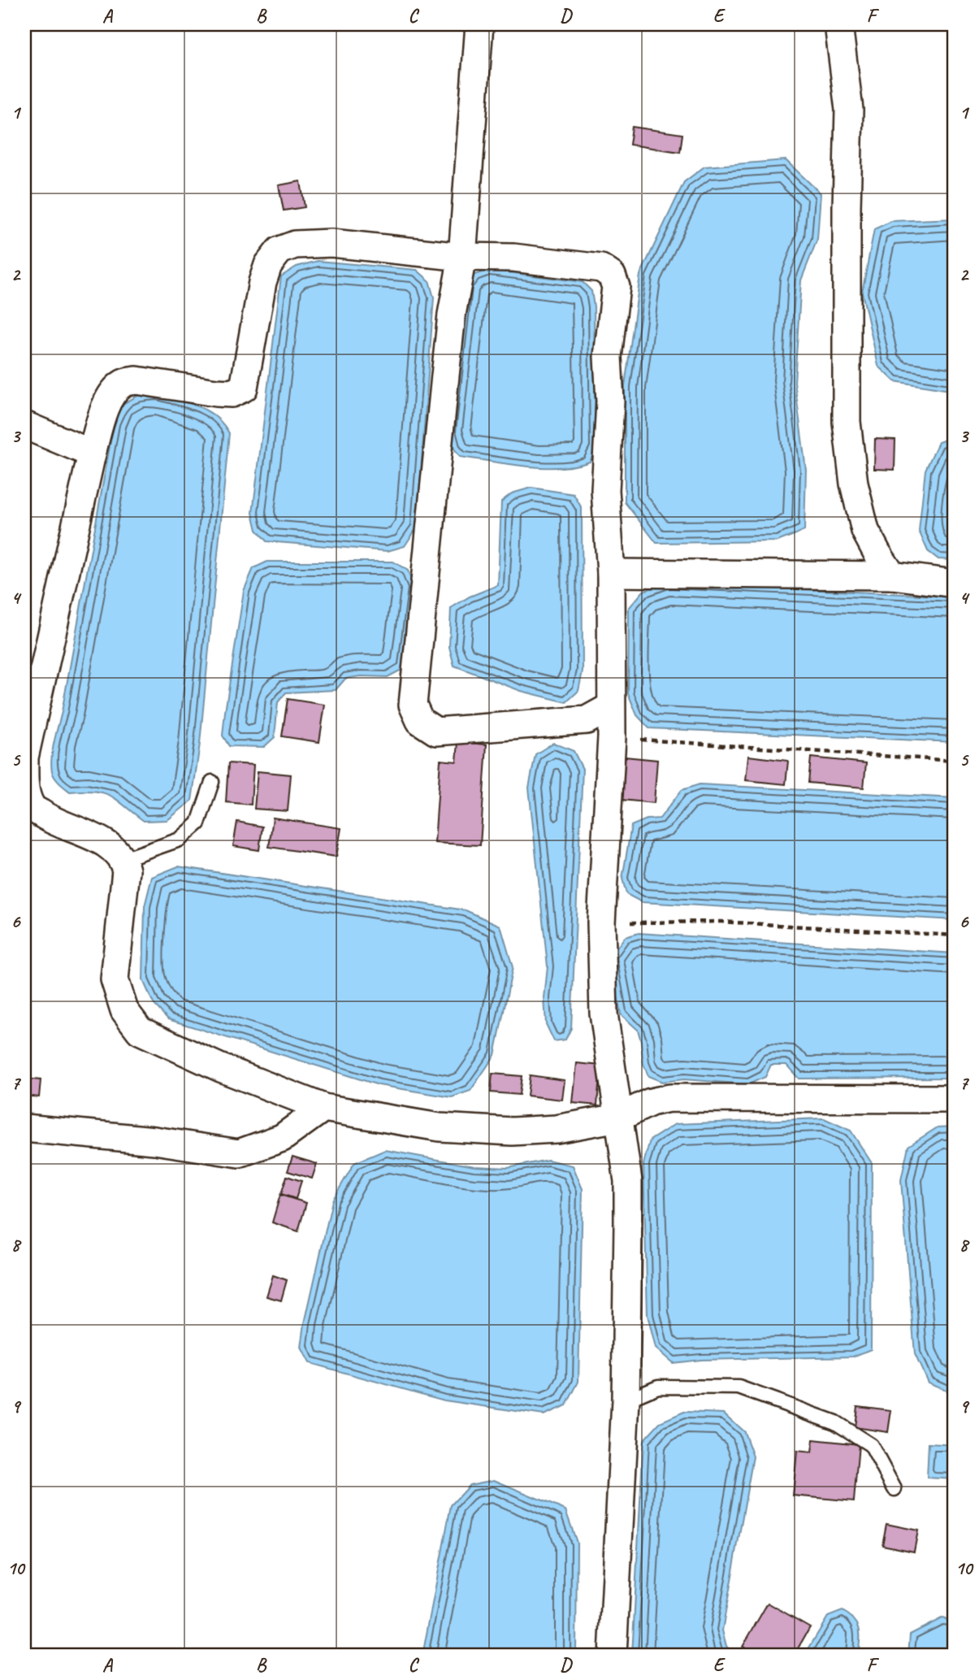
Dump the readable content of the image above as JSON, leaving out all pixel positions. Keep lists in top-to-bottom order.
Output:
{
  "grid": {
    "columns": [
      "A",
      "B",
      "C",
      "D",
      "E",
      "F"
    ],
    "rows": [
      "1",
      "2",
      "3",
      "4",
      "5",
      "6",
      "7",
      "8",
      "9",
      "10"
    ]
  }
}
